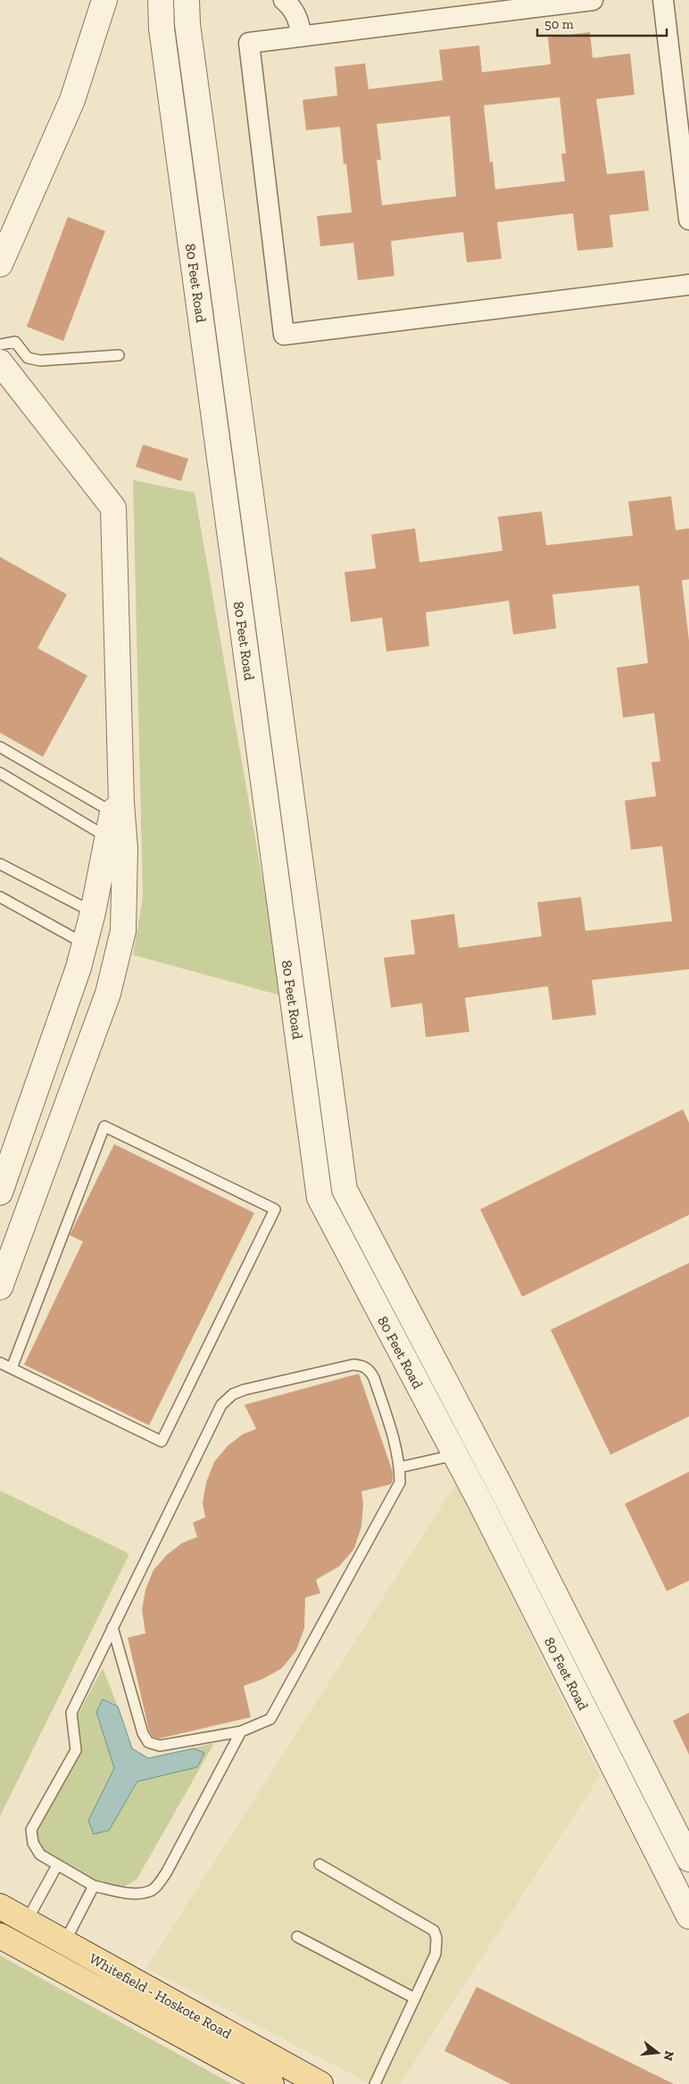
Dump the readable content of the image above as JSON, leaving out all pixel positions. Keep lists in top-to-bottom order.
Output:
{
  "streets": {
    "main road": ["Whitefield - Hoskote Road"],
    "street": ["80 Feet Road"]
  },
  "scale_bar": "50 m",
  "north": "right"
}
